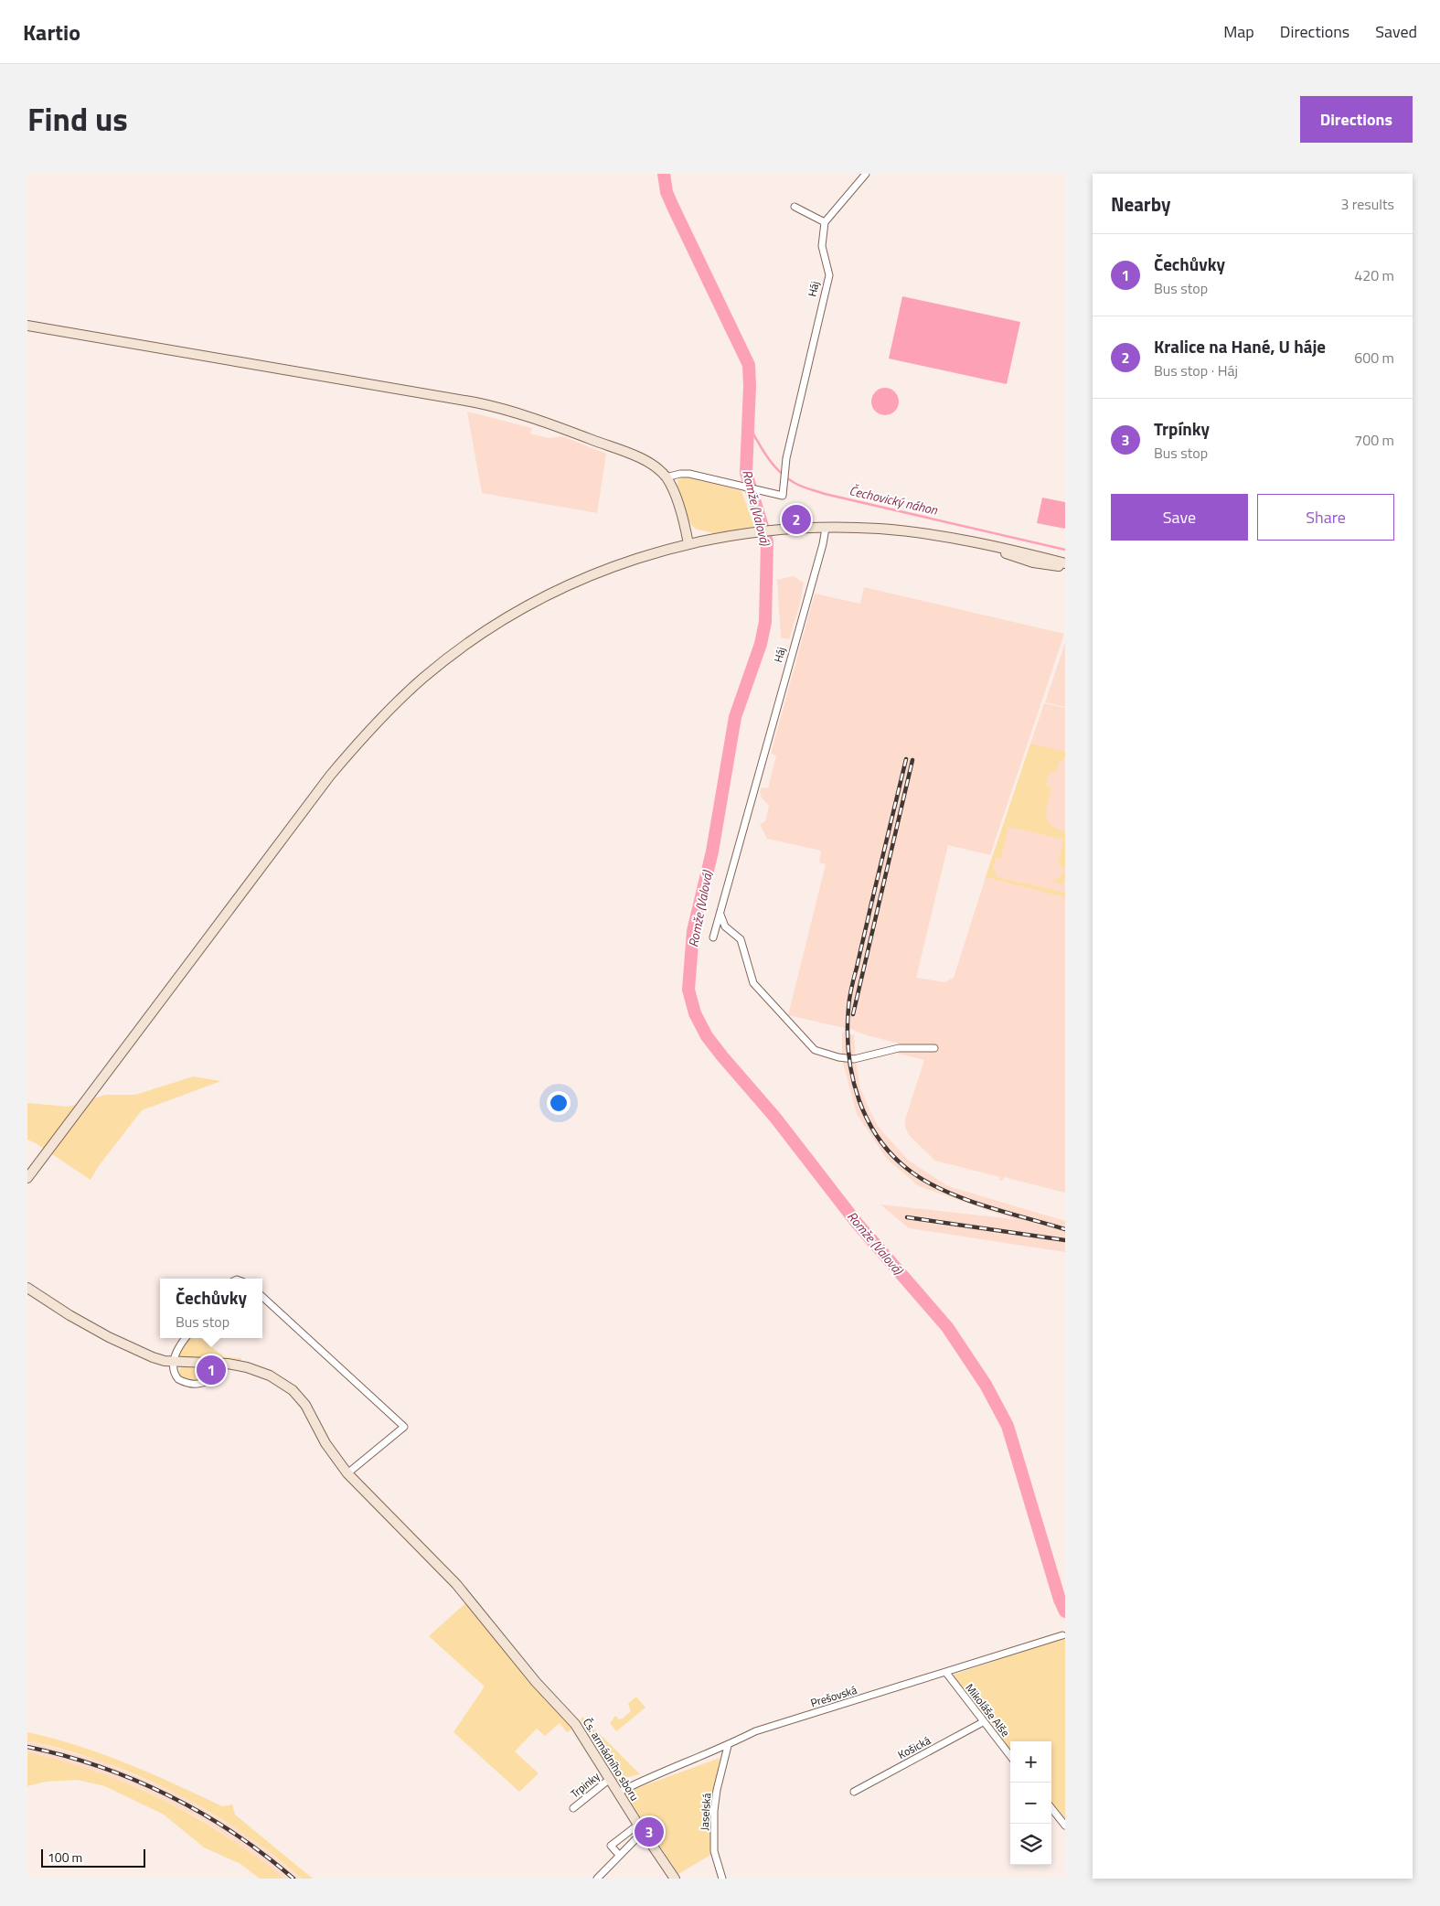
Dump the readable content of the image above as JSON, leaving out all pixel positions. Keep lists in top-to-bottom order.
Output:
{
  "streets": {
    "street": [
      "Háj",
      "Prešovská",
      "Mikoláše Alše",
      "Košická",
      "Čs. armádního sboru",
      "Trpinky",
      "Jaselská"
    ]
  },
  "crossings": [
    ["Prešovská", "Mikoláše Alše"],
    ["Prešovská", "Čs. armádního sboru"],
    ["Prešovská", "Jaselská"],
    ["Mikoláše Alše", "Košická"],
    ["Čs. armádního sboru", "Trpinky"]
  ],
  "water": ["Čechovický náhon", "Romže (Valová)"],
  "scale_bar": "100 m",
  "page": {
    "header": "Kartio",
    "nav": ["Map", "Directions", "Saved"],
    "title": "Find us",
    "buttons": [
      "Directions",
      ["Save", "Share"]
    ],
    "heading": ["Nearby", "3 results"],
    "list": [
      {
        "mark": "1",
        "name": "Čechůvky",
        "note": "Bus stop",
        "value": "420 m"
      },
      {
        "mark": "2",
        "name": "Kralice na Hané, U háje",
        "note": "Bus stop · Háj",
        "value": "600 m"
      },
      {
        "mark": "3",
        "name": "Trpínky",
        "note": "Bus stop",
        "value": "700 m"
      }
    ],
    "pins": ["2", "1", "3"],
    "popup": ["Čechůvky", "Bus stop"],
    "map_buttons": ["+", "−"],
    "scale": "100 m"
  }
}
